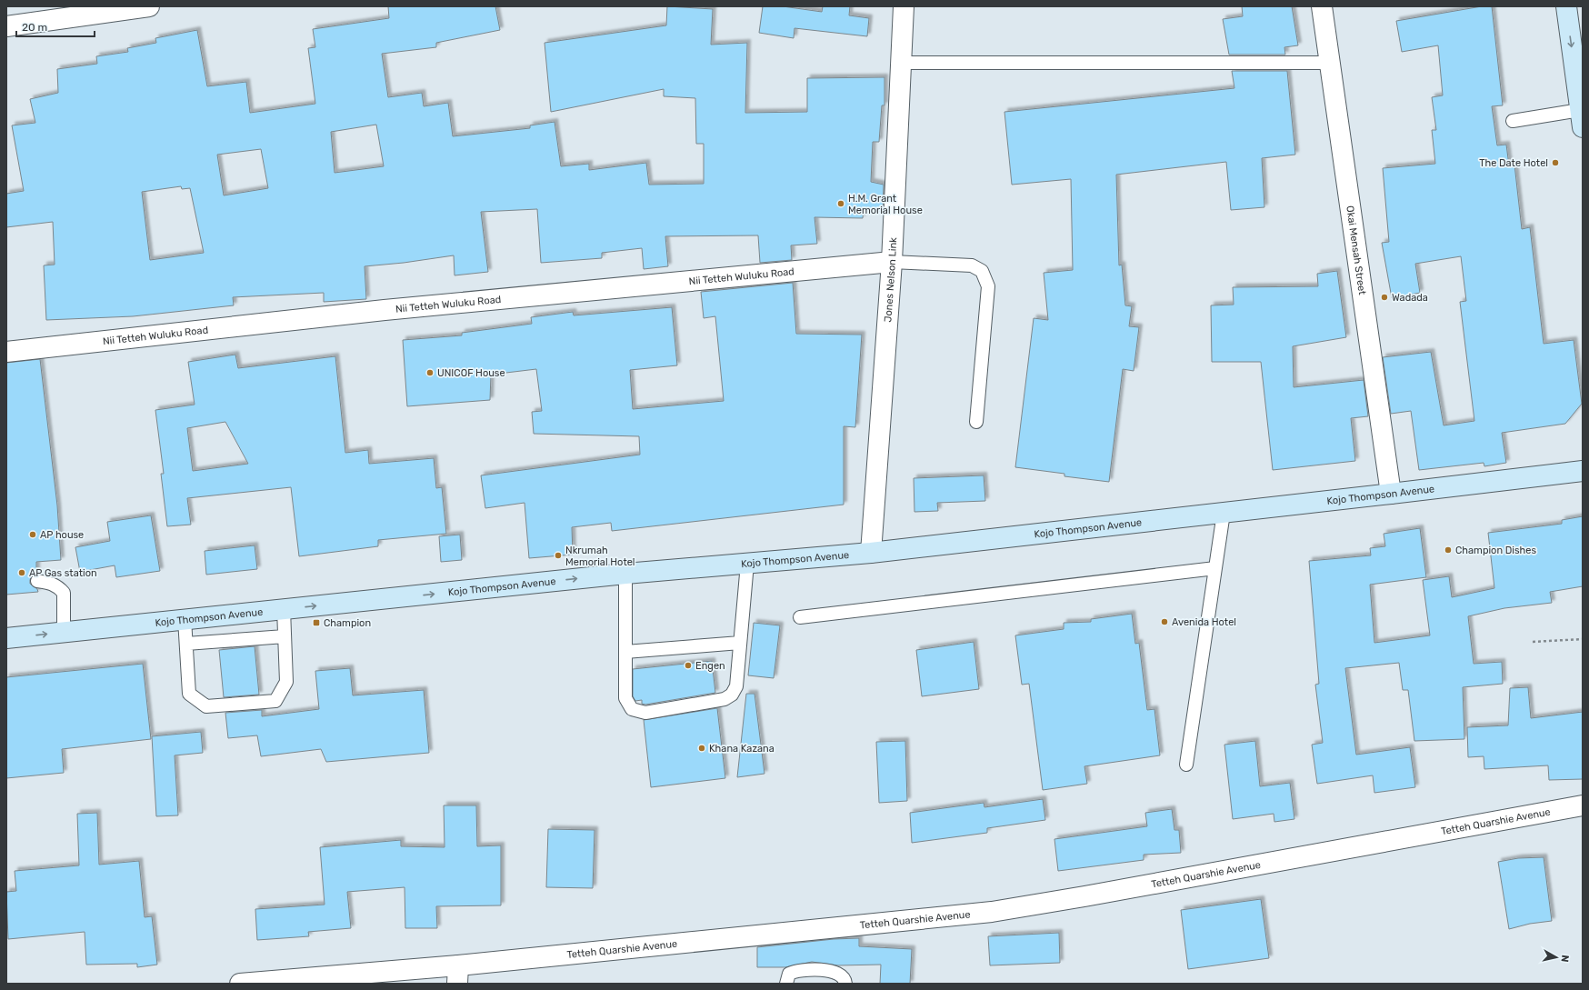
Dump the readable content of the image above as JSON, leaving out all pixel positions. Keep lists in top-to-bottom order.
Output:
{
  "streets": {
    "main road": ["Kojo Thompson Avenue"],
    "street": [
      "Okai Mensah Street",
      "Nii Tetteh Wuluku Road",
      "Jones Nelson Link",
      "Tetteh Quarshie Avenue"
    ]
  },
  "crossings": [
    ["Okai Mensah Street", "Kojo Thompson Avenue"],
    ["Nii Tetteh Wuluku Road", "Jones Nelson Link"],
    ["Jones Nelson Link", "Kojo Thompson Avenue"]
  ],
  "places": {
    "other": [
      "The Date Hotel",
      "H.M. Grant Memorial House",
      "Wadada",
      "UNICOF House",
      "AP house",
      "Champion Dishes",
      "Nkrumah Memorial Hotel",
      "AP Gas station",
      "Avenida Hotel",
      "Engen",
      "Khana Kazana"
    ],
    "transit": ["Champion"]
  },
  "scale_bar": "20 m",
  "north": "right"
}
